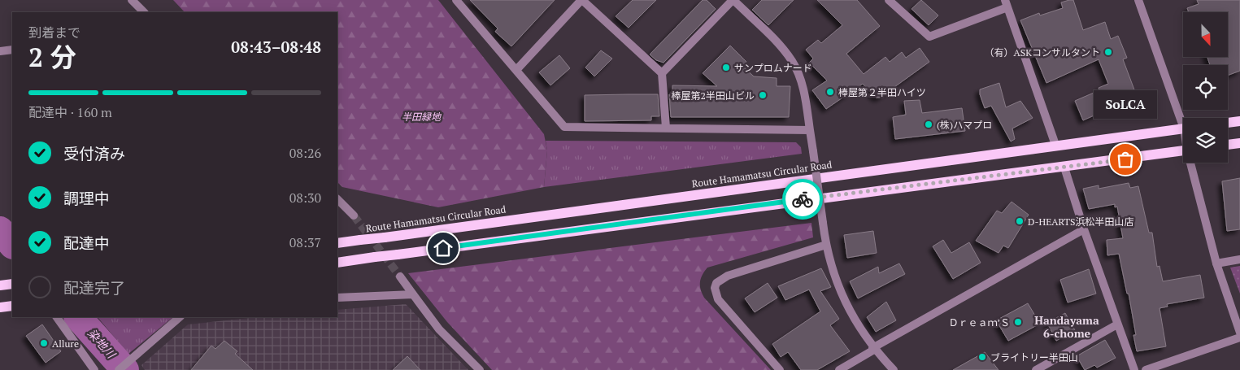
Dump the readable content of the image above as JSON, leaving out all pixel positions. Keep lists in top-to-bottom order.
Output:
{
  "streets": {
    "main road": ["Route Hamamatsu Circular Road"]
  },
  "districts": ["Handayama 6-chome"],
  "water": ["染地川"],
  "parks": ["半田緑地"],
  "places": [
    "（有）ASKコンサルタント",
    "サンプロムナード",
    "棒屋第２半田ハイツ",
    "棒屋第2半田山ビル",
    "(株)ハマプロ",
    "SoLCA",
    "D-HEARTS浜松半田山店",
    "Ｄｒｅａｍ’Ｓ",
    "Allure",
    "ブライトリー半田山"
  ],
  "north": "bottom",
  "page": {
    "heading": ["2 分", "到着まで", "08:43–08:48"],
    "bar": "配達中 · 160 m",
    "bubble": "SoLCA",
    "list": [
      ["受付済み", "08:26"],
      ["調理中", "08:30"],
      ["配達中", "08:37"],
      "配達完了"
    ]
  }
}
